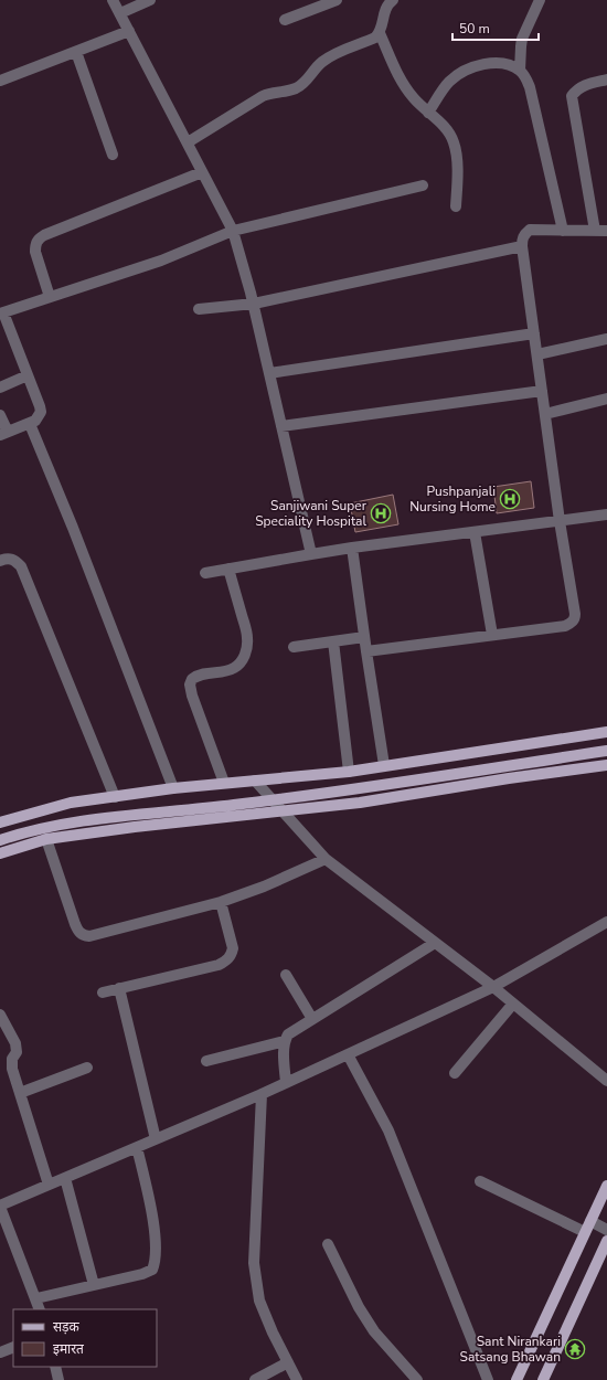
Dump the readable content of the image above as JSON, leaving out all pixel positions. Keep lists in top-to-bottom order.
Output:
{
  "places": {
    "hospital": ["Pushpanjali Nursing Home", "Sanjiwani Super Speciality Hospital"],
    "temple": ["Sant Nirankari Satsang Bhawan"]
  },
  "legend": ["सड़क", "इमारत"],
  "scale_bar": "50 m"
}
